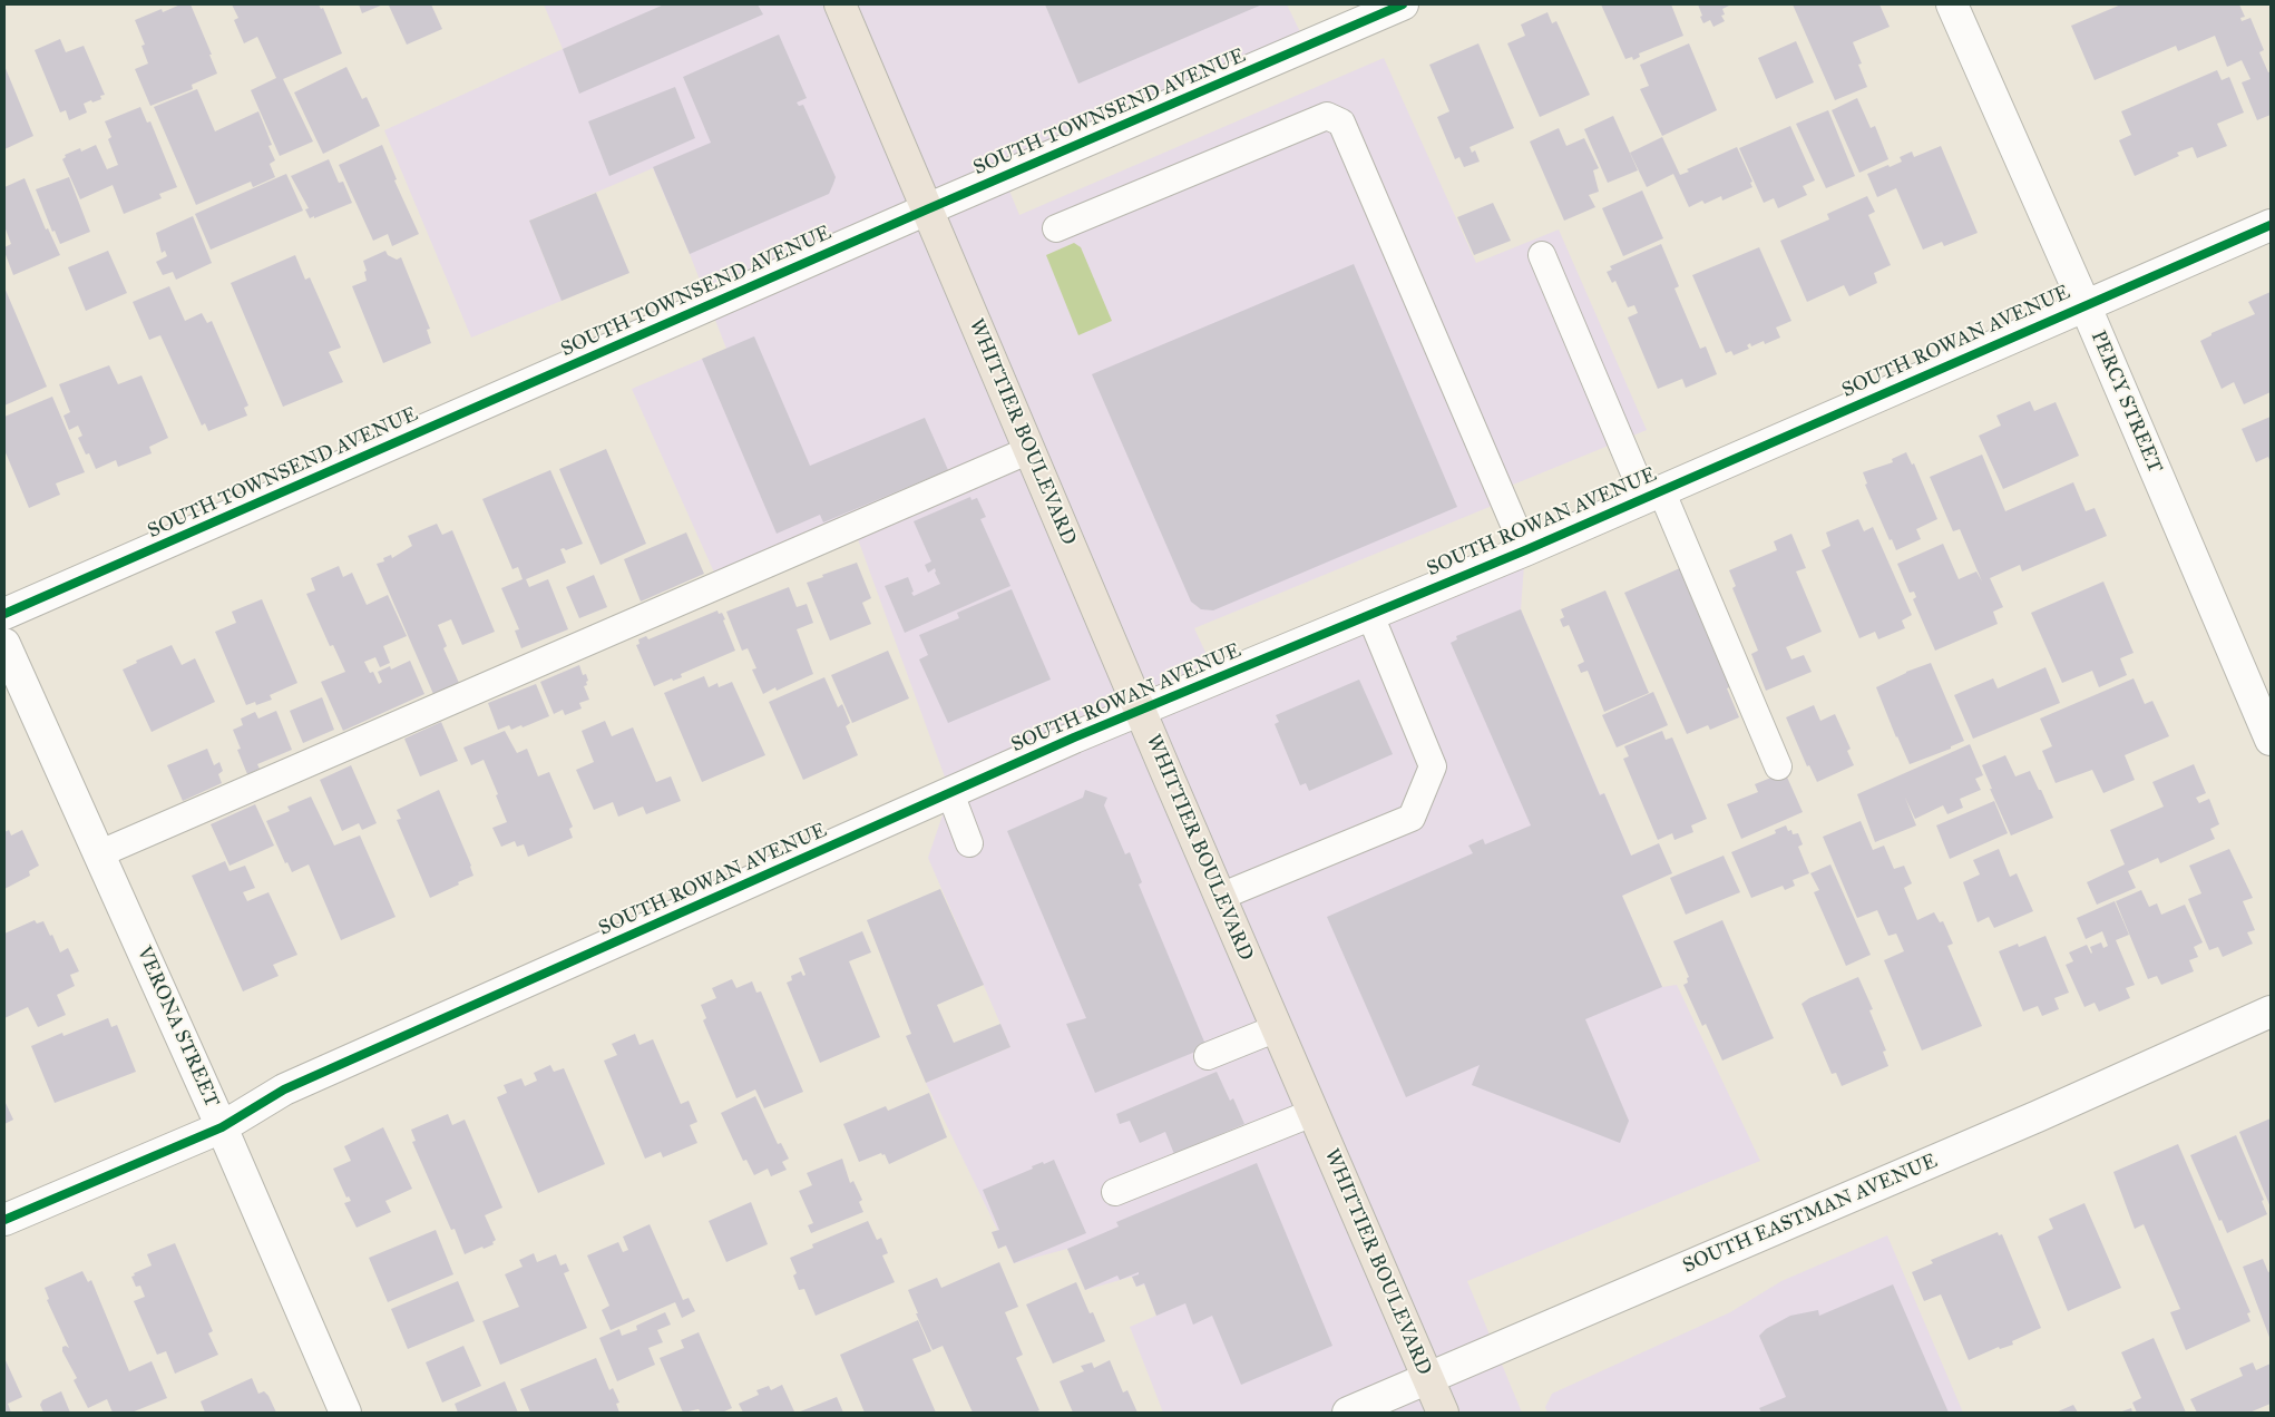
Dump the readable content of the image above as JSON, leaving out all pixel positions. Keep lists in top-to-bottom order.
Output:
{
  "streets": {
    "main road": ["WHITTIER BOULEVARD"],
    "street": [
      "SOUTH TOWNSEND AVENUE",
      "SOUTH ROWAN AVENUE",
      "PERCY STREET",
      "VERONA STREET",
      "SOUTH EASTMAN AVENUE"
    ]
  },
  "crossings": [
    ["SOUTH TOWNSEND AVENUE", "WHITTIER BOULEVARD"],
    ["SOUTH ROWAN AVENUE", "PERCY STREET"],
    ["SOUTH ROWAN AVENUE", "WHITTIER BOULEVARD"],
    ["SOUTH ROWAN AVENUE", "VERONA STREET"],
    ["WHITTIER BOULEVARD", "SOUTH EASTMAN AVENUE"]
  ]
}
